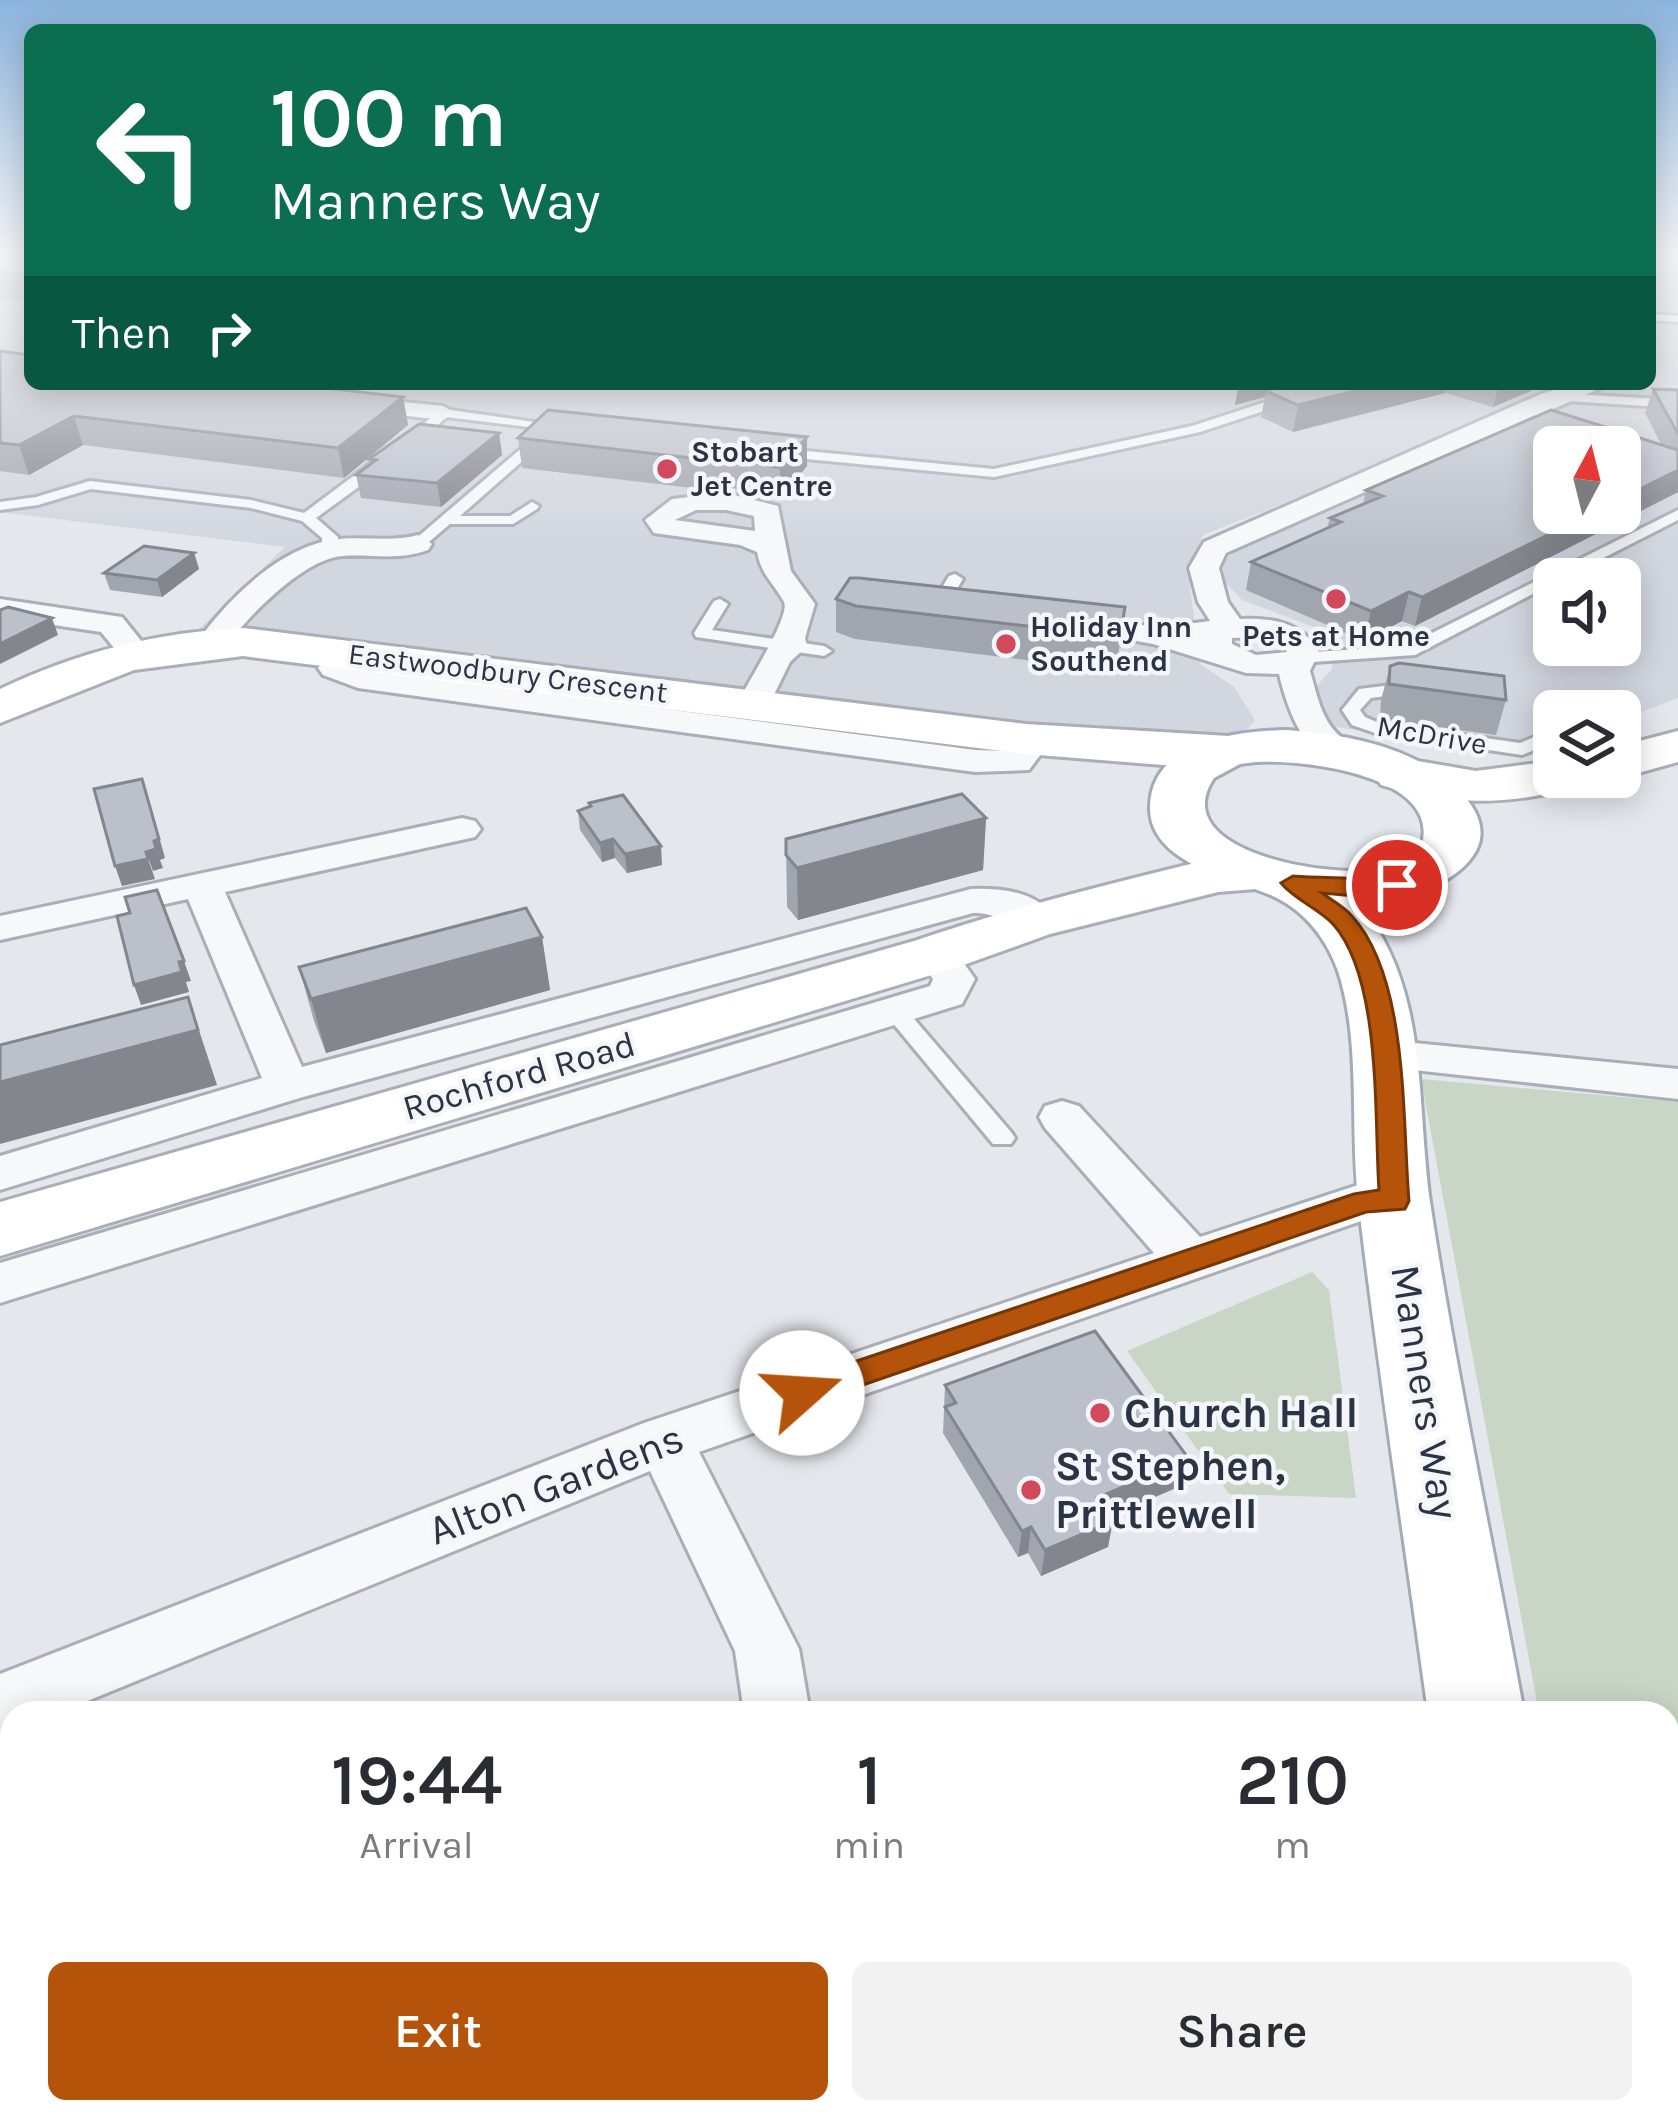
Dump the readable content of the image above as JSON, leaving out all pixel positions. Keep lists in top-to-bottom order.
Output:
{
  "streets": {
    "street": [
      "Eastwoodbury Crescent",
      "Rochford Road",
      "Manners Way",
      "Alton Gardens"
    ],
    "lane": ["McDrive"]
  },
  "crossings": [
    ["Eastwoodbury Crescent", "Rochford Road"],
    ["Eastwoodbury Crescent", "Manners Way"],
    ["Rochford Road", "Manners Way"],
    ["Manners Way", "Alton Gardens"]
  ],
  "places": [
    "Stobart Jet Centre",
    "Pets at Home",
    "Holiday Inn Southend",
    "Church Hall",
    "St Stephen, Prittlewell"
  ],
  "north": "top",
  "page": {
    "turn": ["100 m", "Manners Way"],
    "then": "Then",
    "eta": [
      "19:44",
      "Arrival",
      "1",
      "min",
      "210",
      "m"
    ],
    "buttons": ["Exit", "Share"]
  }
}
